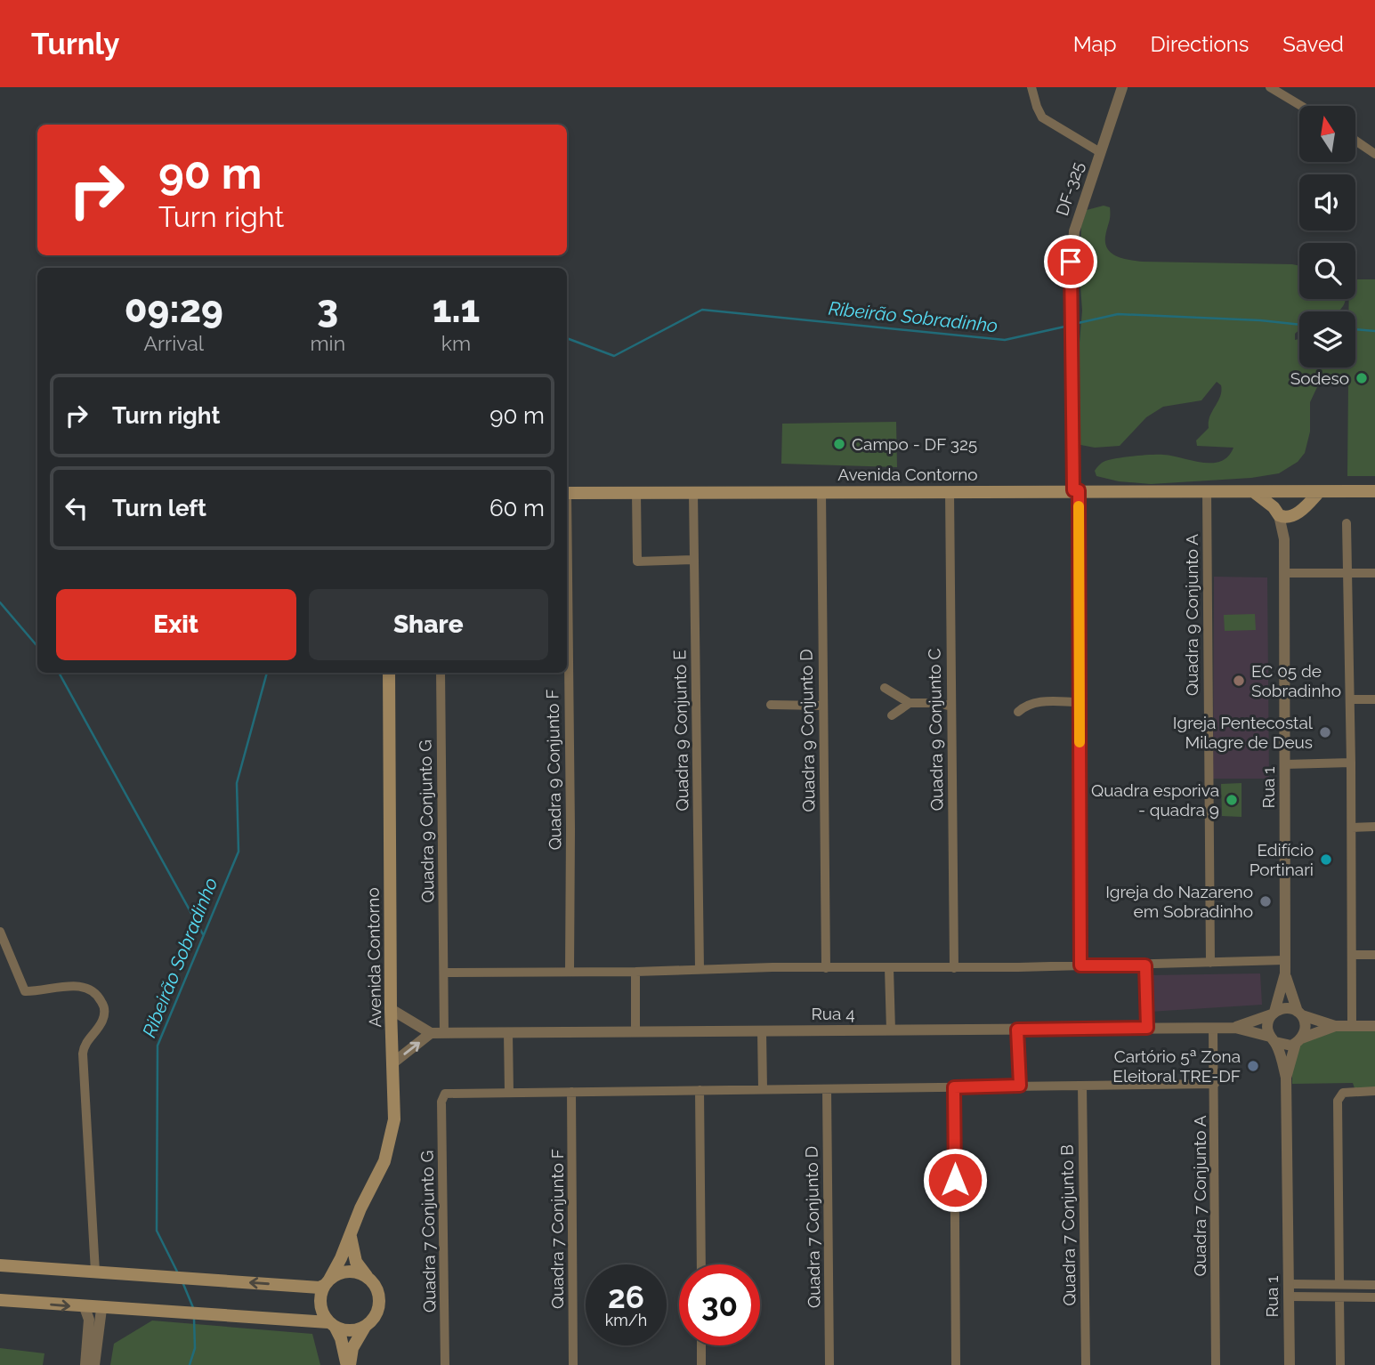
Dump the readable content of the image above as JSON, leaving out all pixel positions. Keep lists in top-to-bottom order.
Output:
{
  "streets": {
    "main road": ["Avenida Contorno"],
    "street": [
      "DF-325",
      "Quadra 9 Conjunto A",
      "Quadra 9 Conjunto C",
      "Quadra 9 Conjunto E",
      "Quadra 9 Conjunto D",
      "Quadra 9 Conjunto F",
      "Rua 1",
      "Quadra 9 Conjunto G",
      "Rua 4",
      "Quadra 7 Conjunto A",
      "Quadra 7 Conjunto B",
      "Quadra 7 Conjunto D",
      "Quadra 7 Conjunto F",
      "Quadra 7 Conjunto G"
    ]
  },
  "crossings": [
    ["DF-325", "Avenida Contorno"],
    ["Avenida Contorno", "Quadra 9 Conjunto A"],
    ["Avenida Contorno", "Quadra 9 Conjunto C"],
    ["Avenida Contorno", "Quadra 9 Conjunto E"],
    ["Avenida Contorno", "Quadra 9 Conjunto D"],
    ["Avenida Contorno", "Rua 1"],
    ["Quadra 9 Conjunto G", "Rua 4"],
    ["Rua 4", "Quadra 7 Conjunto A"]
  ],
  "water": ["Ribeirão Sobradinho"],
  "places": [
    "Sodeso",
    "Campo - DF 325",
    "EC 05 de Sobradinho",
    "Igreja Pentecostal Milagre de Deus",
    "Quadra esporiva - quadra 9",
    "Edifício Portinari",
    "Igreja do Nazareno em Sobradinho",
    "Cartório 5ª Zona Eleitoral TRE-DF"
  ],
  "north": "top",
  "page": {
    "header": "Turnly",
    "nav": ["Map", "Directions", "Saved"],
    "turn": ["90 m", "Turn right"],
    "eta": [
      "09:29",
      "Arrival",
      "3",
      "min",
      "1.1",
      "km"
    ],
    "list": [
      {
        "name": "Turn right",
        "value": "90 m"
      },
      {
        "name": "Turn left",
        "value": "60 m"
      }
    ],
    "buttons": ["Exit", "Share"],
    "speed": "26 km/h",
    "limit": "30"
  }
}
